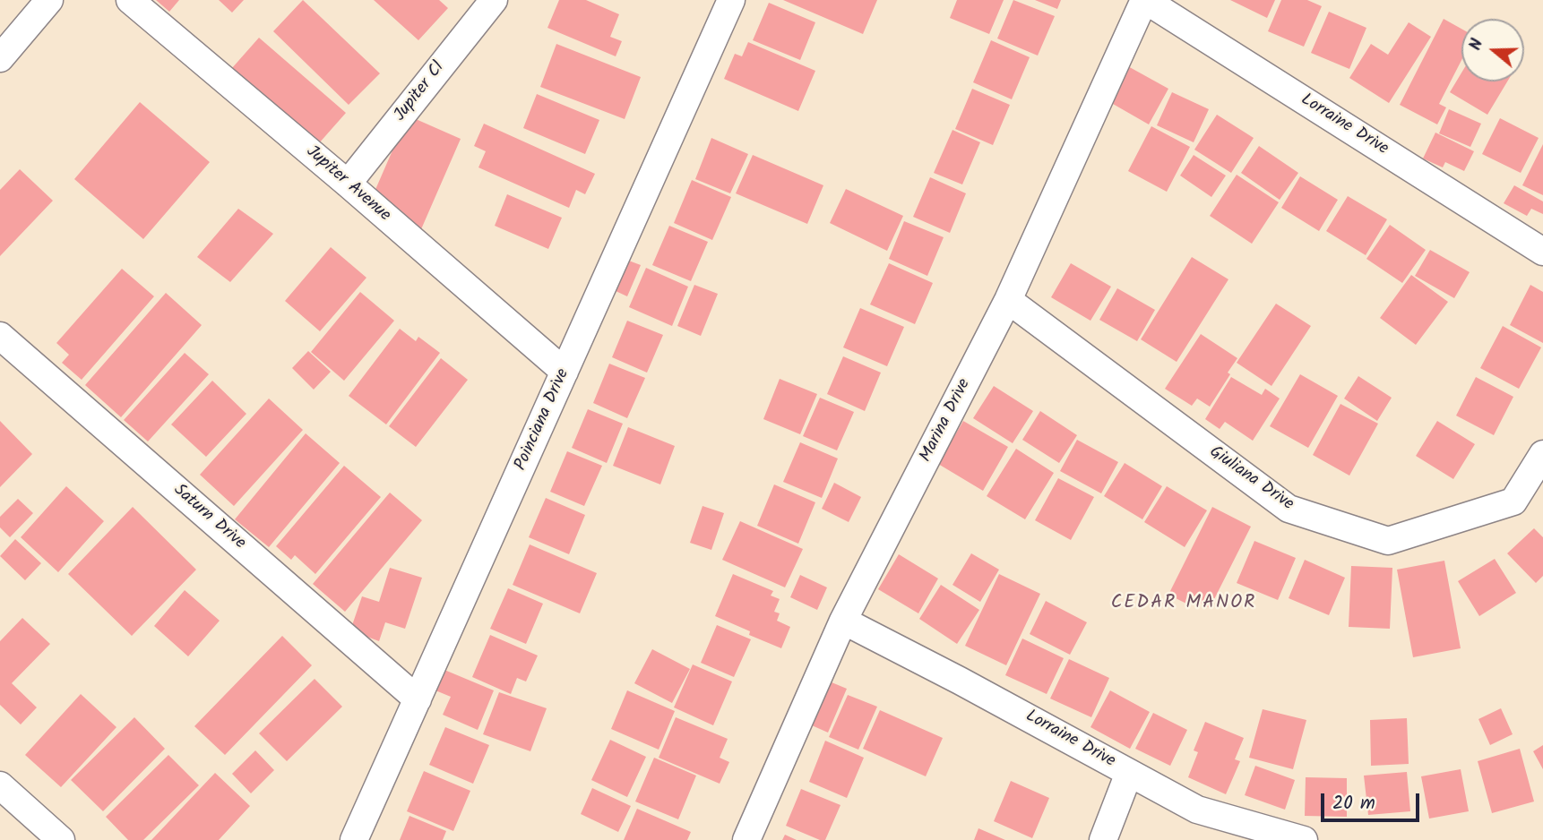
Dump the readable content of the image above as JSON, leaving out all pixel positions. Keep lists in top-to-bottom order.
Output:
{
  "streets": {
    "street": [
      "Jupiter Cl",
      "Lorraine Drive",
      "Jupiter Avenue",
      "Poinciana Drive",
      "Marina Drive",
      "Giuliana Drive",
      "Saturn Drive"
    ]
  },
  "crossings": [
    ["Jupiter Cl", "Jupiter Avenue"],
    ["Lorraine Drive", "Marina Drive"],
    ["Jupiter Avenue", "Poinciana Drive"],
    ["Poinciana Drive", "Saturn Drive"],
    ["Marina Drive", "Giuliana Drive"]
  ],
  "districts": ["CEDAR MANOR"],
  "scale_bar": "20 m",
  "north": "left"
}
